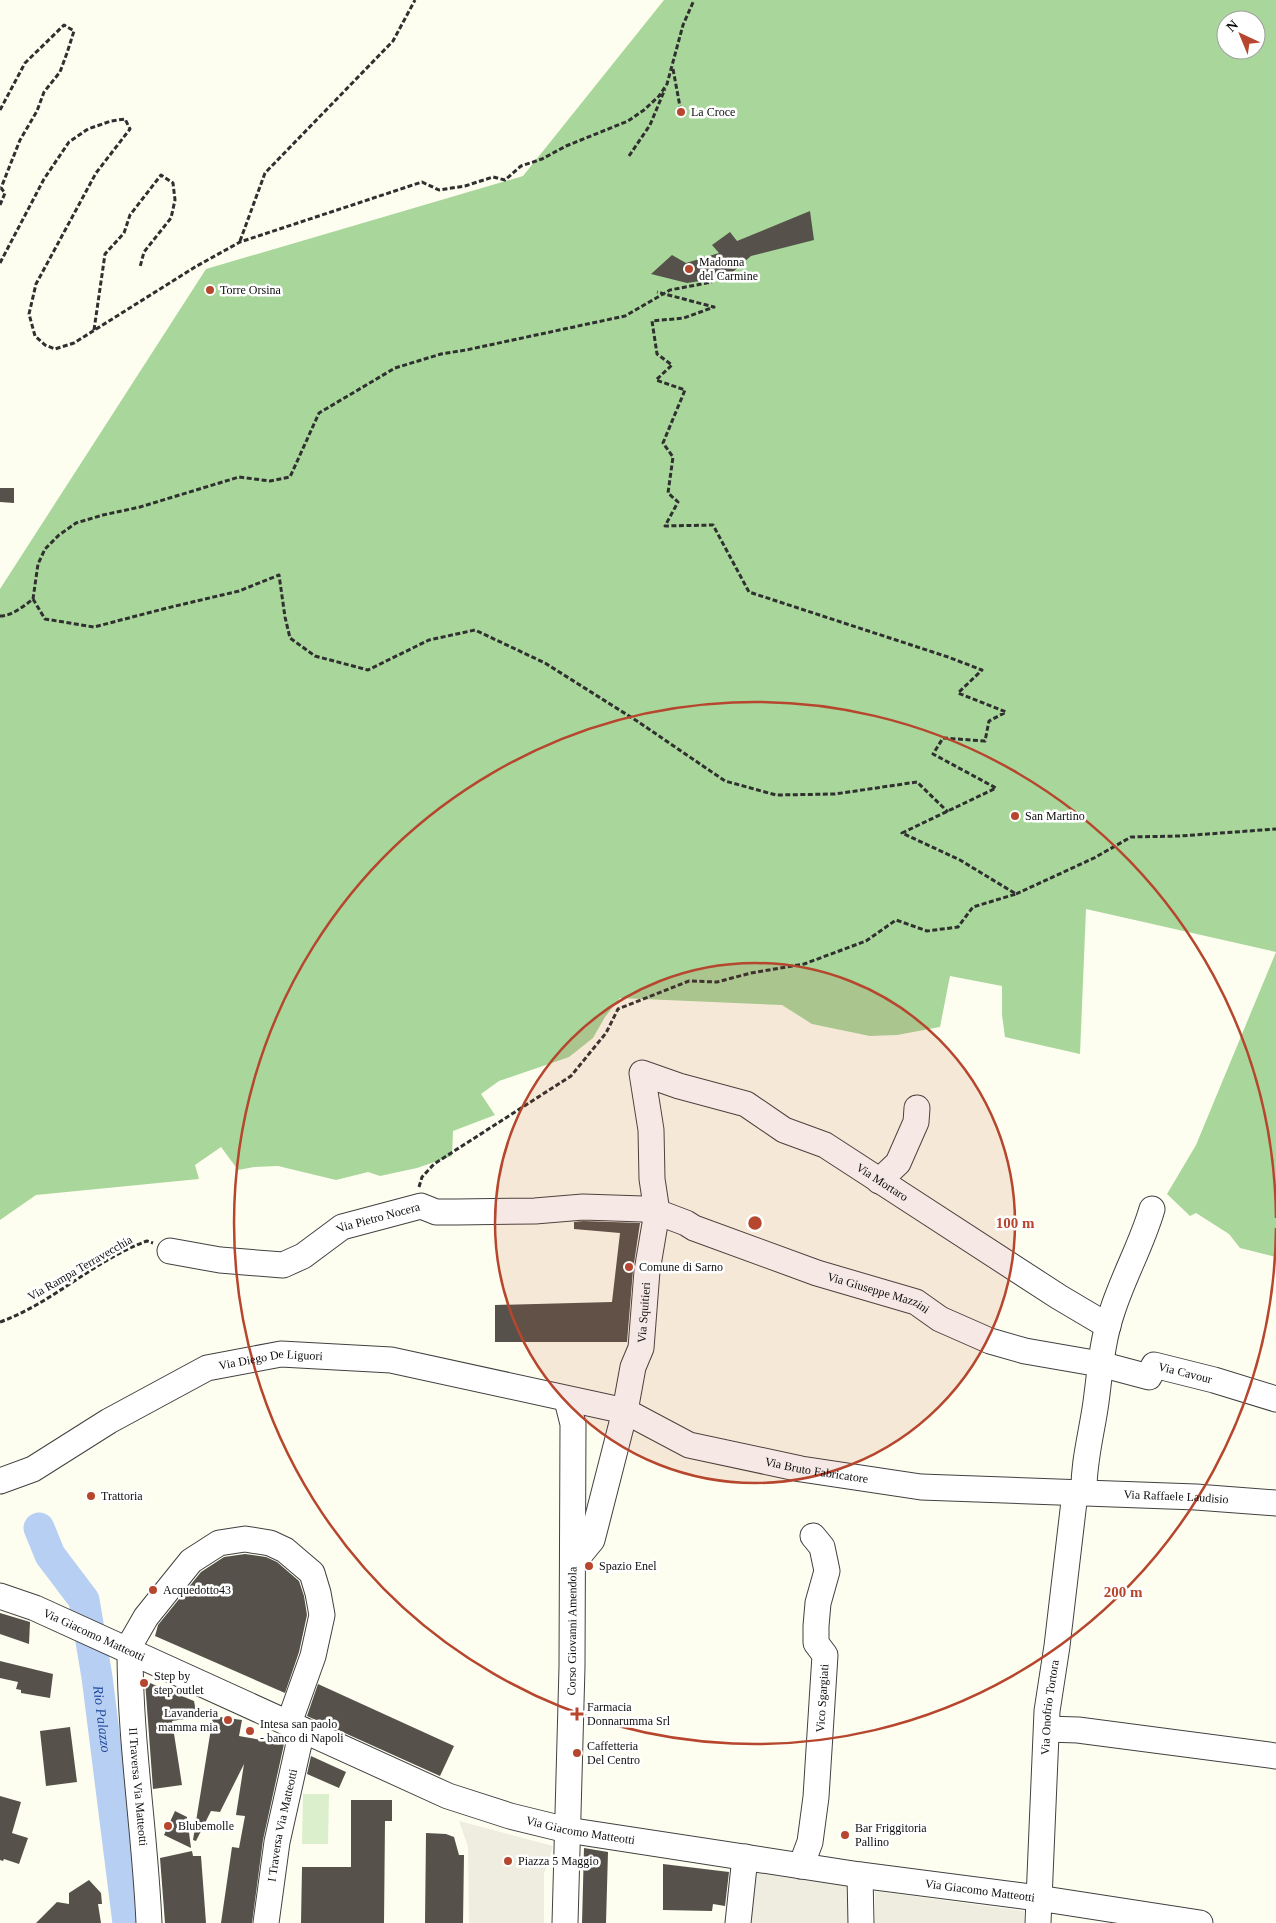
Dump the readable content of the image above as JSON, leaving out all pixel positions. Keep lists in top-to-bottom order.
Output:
{
  "streets": {
    "street": [
      "Via Mortaro",
      "Via Pietro Nocera",
      "Via Giuseppe Mazzini",
      "Via Squitieri",
      "Via Diego De Liguori",
      "Via Cavour",
      "Via Bruto Fabricatore",
      "Via Raffaele Laudisio",
      "Corso Giovanni Amendola",
      "Via Giacomo Matteotti",
      "Vico Sgargiati",
      "Via Onofrio Tortora",
      "II Traversa Via Matteotti",
      "I Traversa Via Matteotti"
    ],
    "path": ["Via Rampa Terravecchia"]
  },
  "crossings": [
    ["Via Mortaro", "Via Squitieri"],
    ["Via Mortaro", "Via Onofrio Tortora"],
    ["Via Pietro Nocera", "Via Rampa Terravecchia"],
    ["Via Pietro Nocera", "Via Giuseppe Mazzini"],
    ["Via Pietro Nocera", "Via Squitieri"],
    ["Via Giuseppe Mazzini", "Via Squitieri"],
    ["Via Giuseppe Mazzini", "Via Cavour"],
    ["Via Giuseppe Mazzini", "Via Onofrio Tortora"],
    ["Via Squitieri", "Via Bruto Fabricatore"],
    ["Via Squitieri", "Corso Giovanni Amendola"],
    ["Via Diego De Liguori", "Via Bruto Fabricatore"],
    ["Via Diego De Liguori", "Corso Giovanni Amendola"],
    ["Via Cavour", "Via Onofrio Tortora"],
    ["Via Bruto Fabricatore", "Via Raffaele Laudisio"],
    ["Via Bruto Fabricatore", "Corso Giovanni Amendola"],
    ["Via Bruto Fabricatore", "Via Onofrio Tortora"],
    ["Via Raffaele Laudisio", "Via Onofrio Tortora"],
    ["Corso Giovanni Amendola", "Via Giacomo Matteotti"],
    ["Via Giacomo Matteotti", "Vico Sgargiati"],
    ["Via Giacomo Matteotti", "Via Onofrio Tortora"],
    ["Via Giacomo Matteotti", "II Traversa Via Matteotti"],
    ["Via Giacomo Matteotti", "I Traversa Via Matteotti"],
    ["II Traversa Via Matteotti", "I Traversa Via Matteotti"]
  ],
  "water": ["Rio Palazzo"],
  "places": {
    "other": [
      "La Croce",
      "Madonna del Carmine",
      "Torre Orsina",
      "San Martino",
      "Comune di Sarno",
      "Trattoria",
      "Spazio Enel",
      "Acquedotto43",
      "Step by step outlet",
      "Lavanderia mamma mia",
      "Intesa san paolo - banco di Napoli",
      "Caffetteria Del Centro",
      "Blubemolle",
      "Bar Friggitoria Pallino",
      "Piazza 5 Maggio"
    ],
    "health": ["Farmacia Donnarumma Srl"]
  },
  "north": "top left",
  "rings": ["100 m", "200 m"]
}
